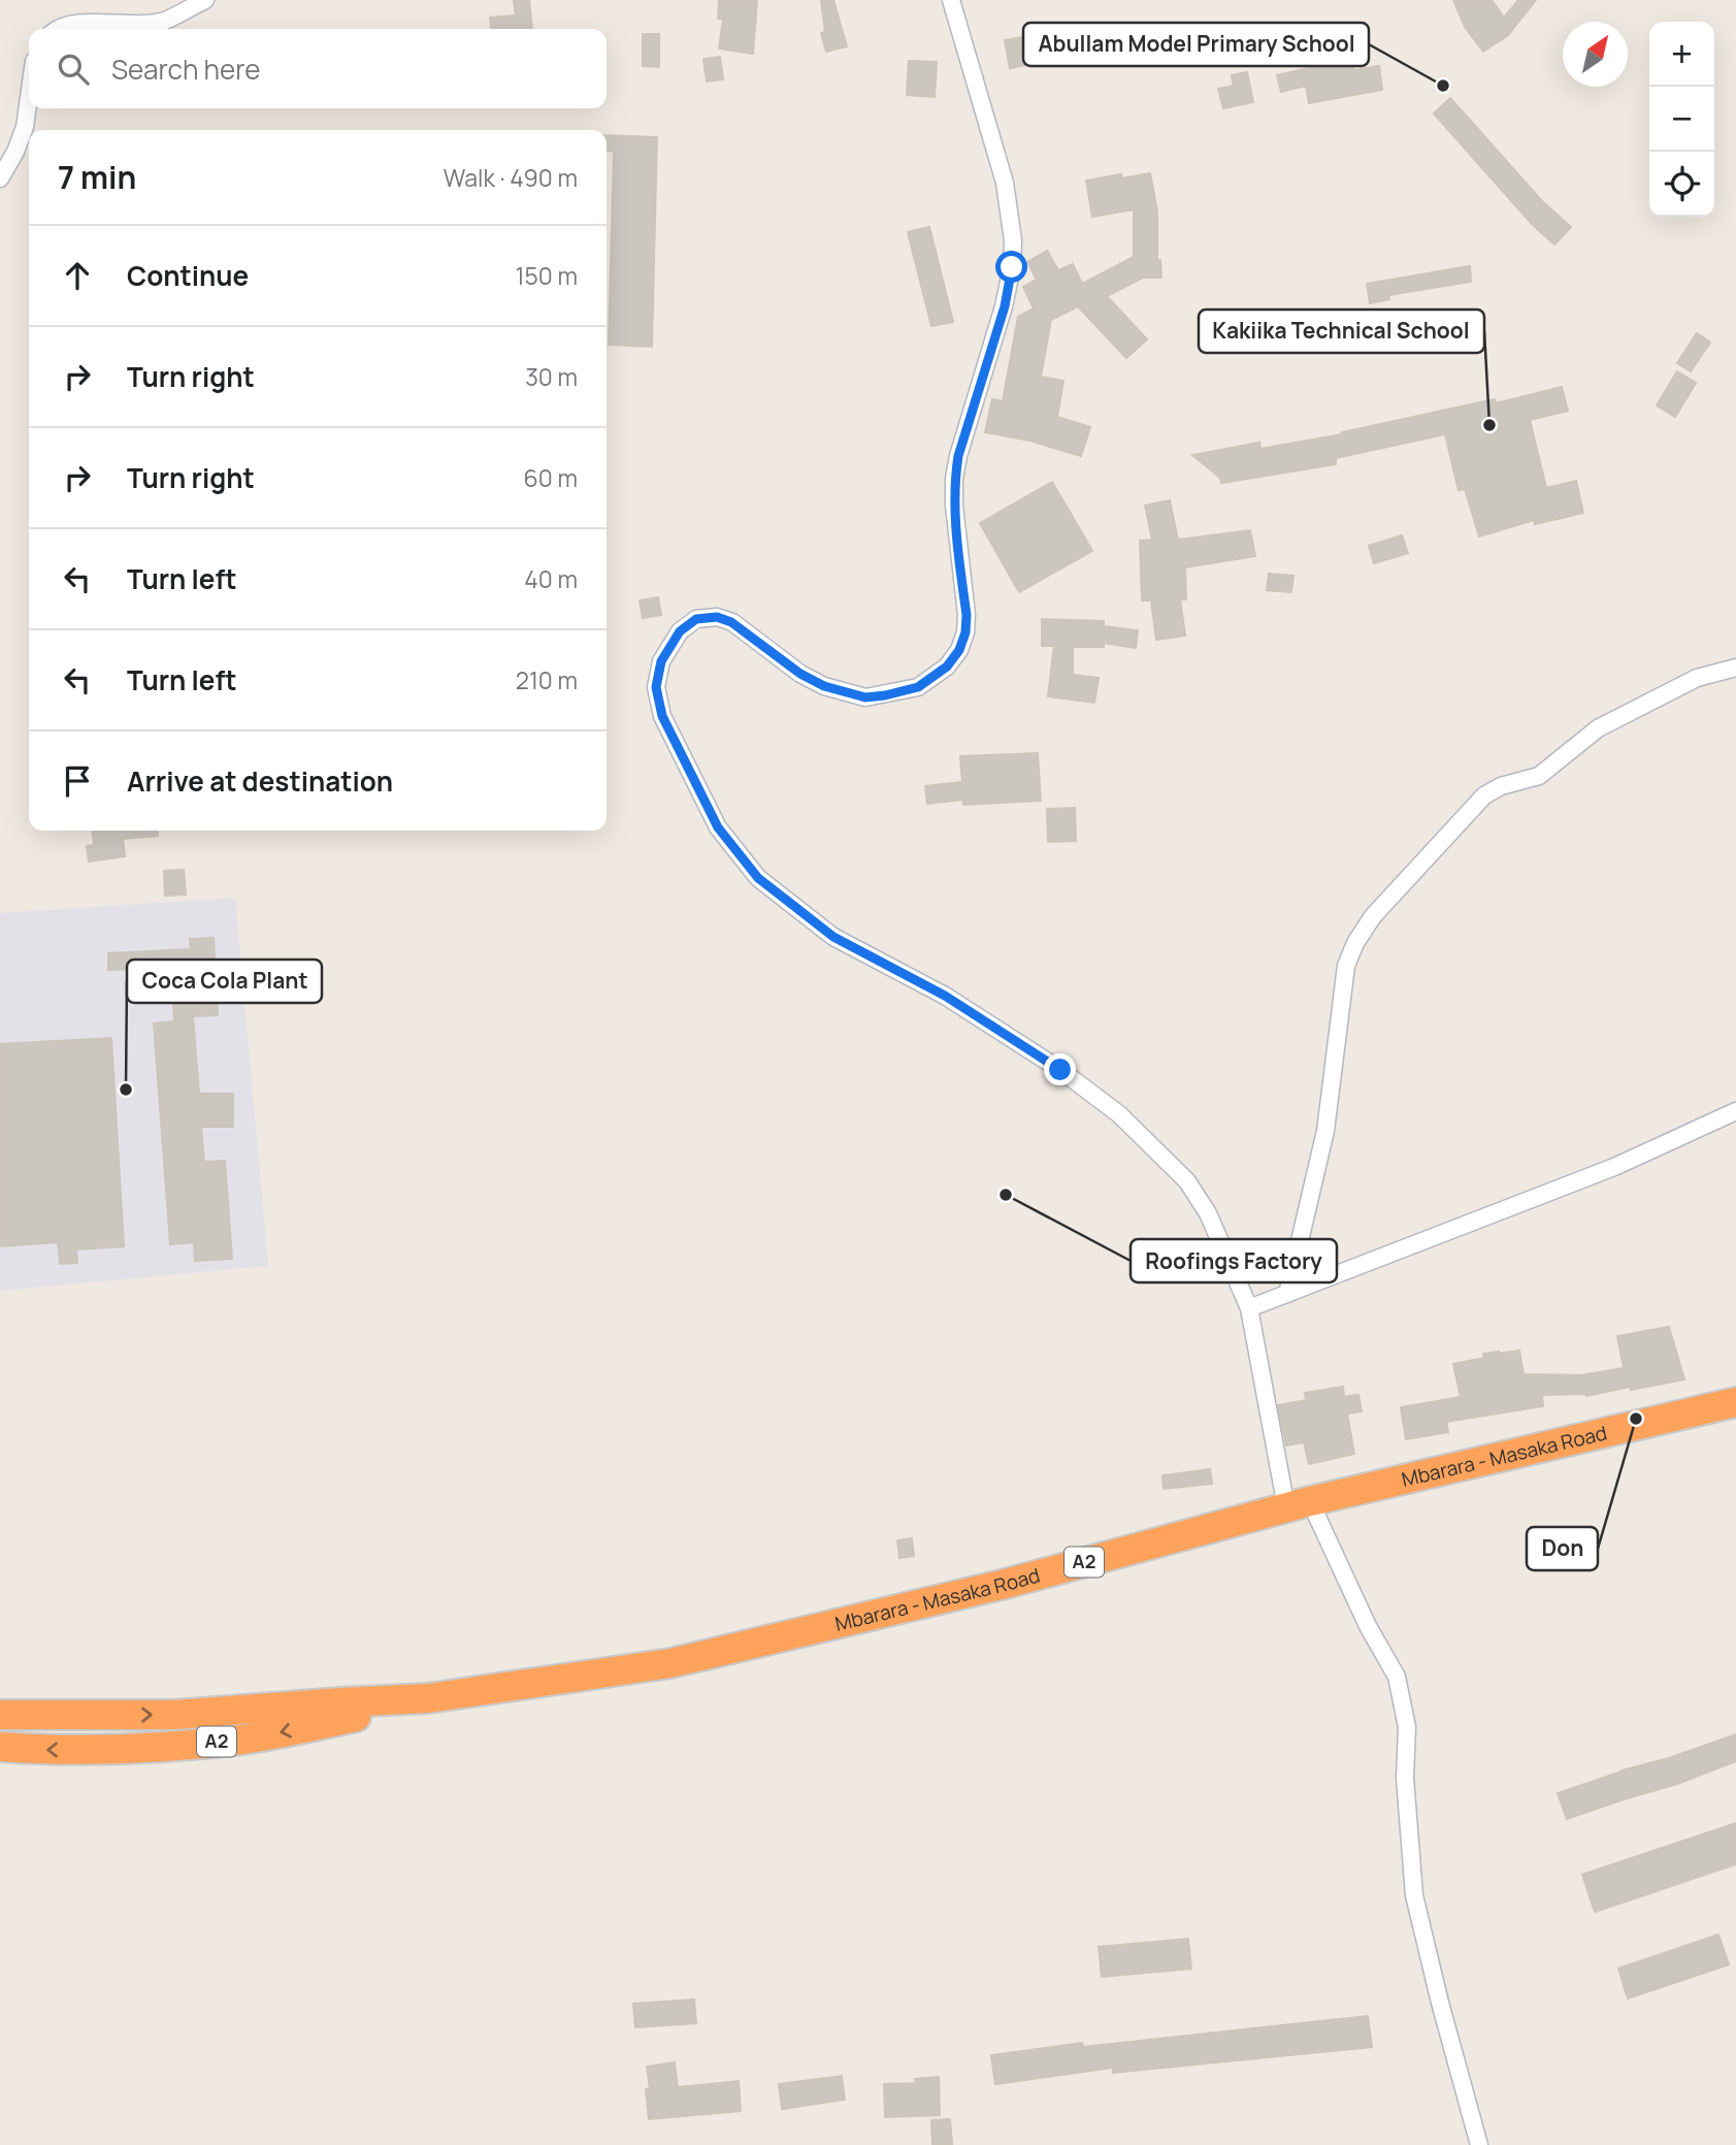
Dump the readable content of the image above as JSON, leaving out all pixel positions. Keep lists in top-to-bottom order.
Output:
{
  "streets": {
    "highway": ["Mbarara - Masaka Road", "A2"]
  },
  "places": [
    "Abullam Model Primary School",
    "Kakiika Technical School",
    "Coca Cola Plant",
    "Roofings Factory",
    "Don"
  ],
  "north": "top right",
  "page": {
    "map_buttons": ["+", "−"],
    "search": "Search here",
    "heading": ["7 min", "Walk · 490 m"],
    "list": [
      ["Continue", "150 m"],
      ["Turn right", "30 m"],
      ["Turn right", "60 m"],
      ["Turn left", "40 m"],
      ["Turn left", "210 m"],
      "Arrive at destination"
    ]
  }
}
